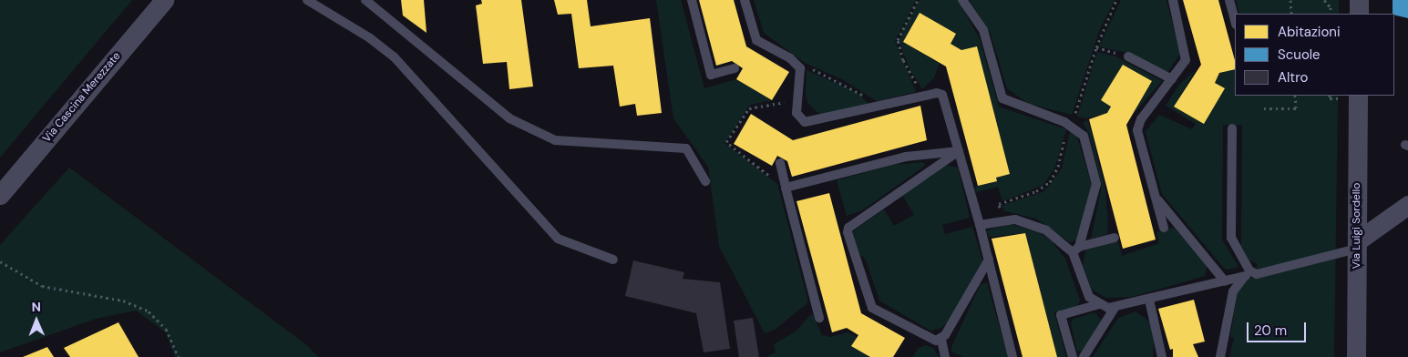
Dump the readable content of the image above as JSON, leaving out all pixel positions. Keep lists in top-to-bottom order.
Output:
{
  "streets": {
    "street": ["Via Cascina Merezzate", "Via Luigi Sordello"]
  },
  "legend": ["Abitazioni", "Scuole", "Altro"],
  "scale_bar": "20 m",
  "north": "top"
}
